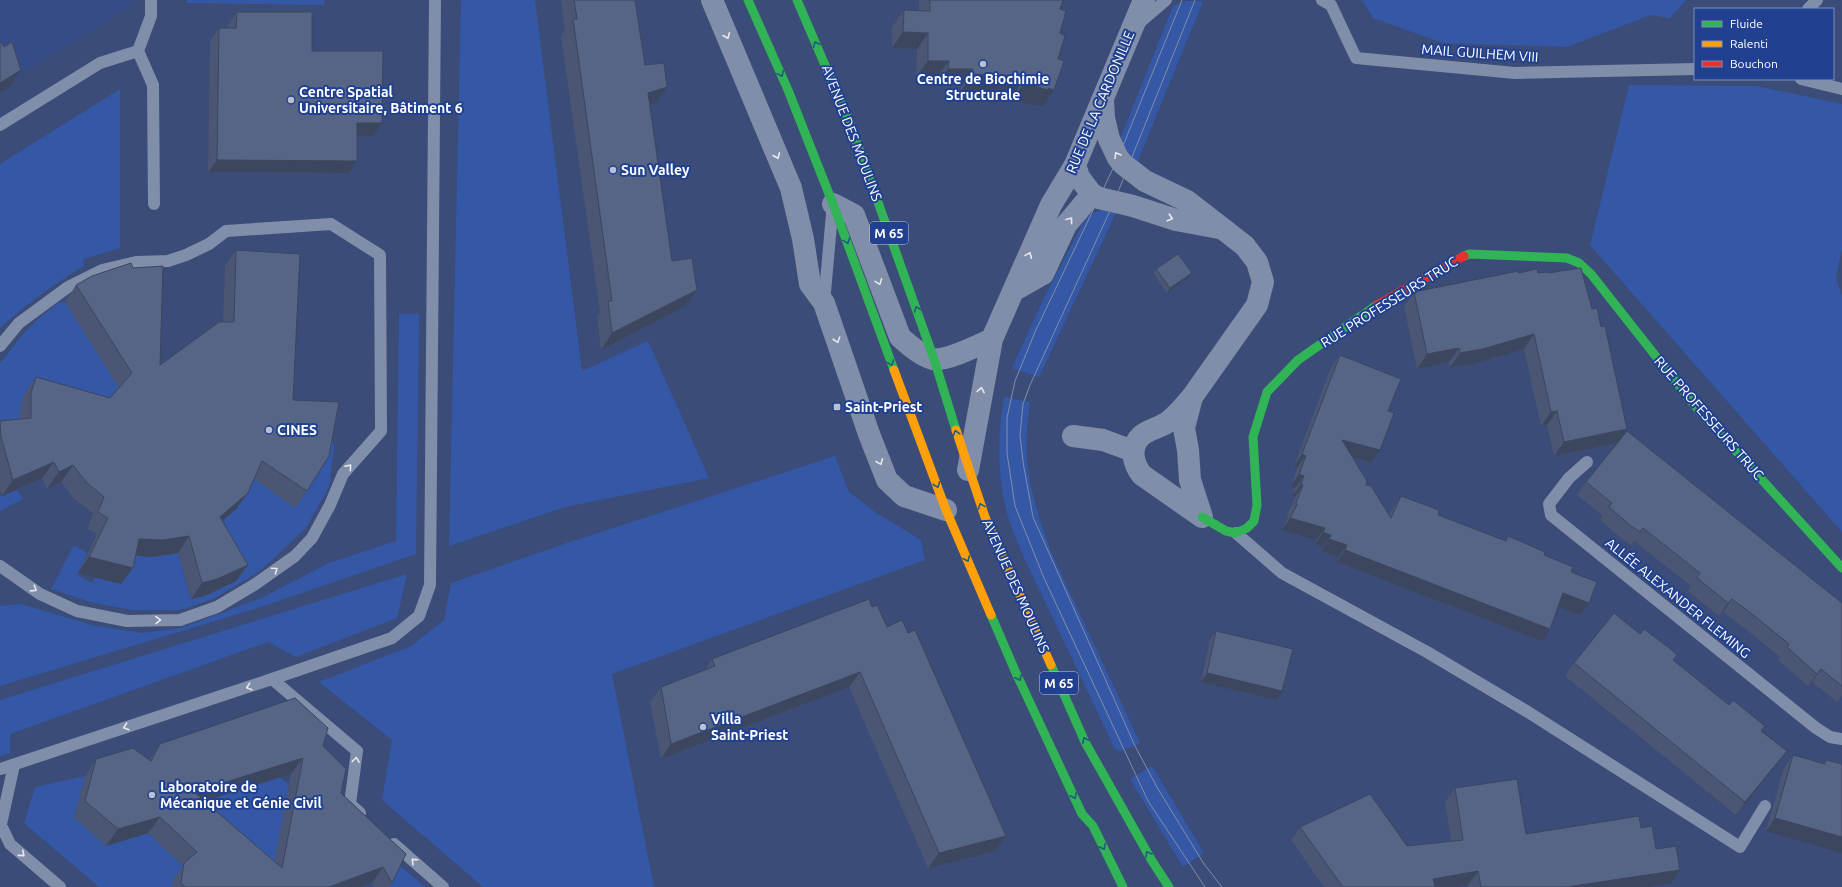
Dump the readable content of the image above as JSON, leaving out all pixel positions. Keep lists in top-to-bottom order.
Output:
{
  "streets": {
    "main road": ["AVENUE DES MOULINS", "M 65", "RUE PROFESSEURS TRUC"],
    "street": ["RUE DE LA CARDONILLE"],
    "lane": ["MAIL GUILHEM VIII", "ALLÉE ALEXANDER FLEMING"]
  },
  "crossings": [
    ["RUE DE LA CARDONILLE", "AVENUE DES MOULINS"],
    ["AVENUE DES MOULINS", "M 65"]
  ],
  "places": {
    "other": [
      "Centre de Biochimie Structurale",
      "Centre Spatial Universitaire, Bâtiment 6",
      "Sun Valley",
      "CINES",
      "Villa Saint-Priest",
      "Laboratoire de Mécanique et Génie Civil"
    ],
    "transit": ["Saint-Priest"]
  },
  "legend": ["Fluide", "Ralenti", "Bouchon"]
}
